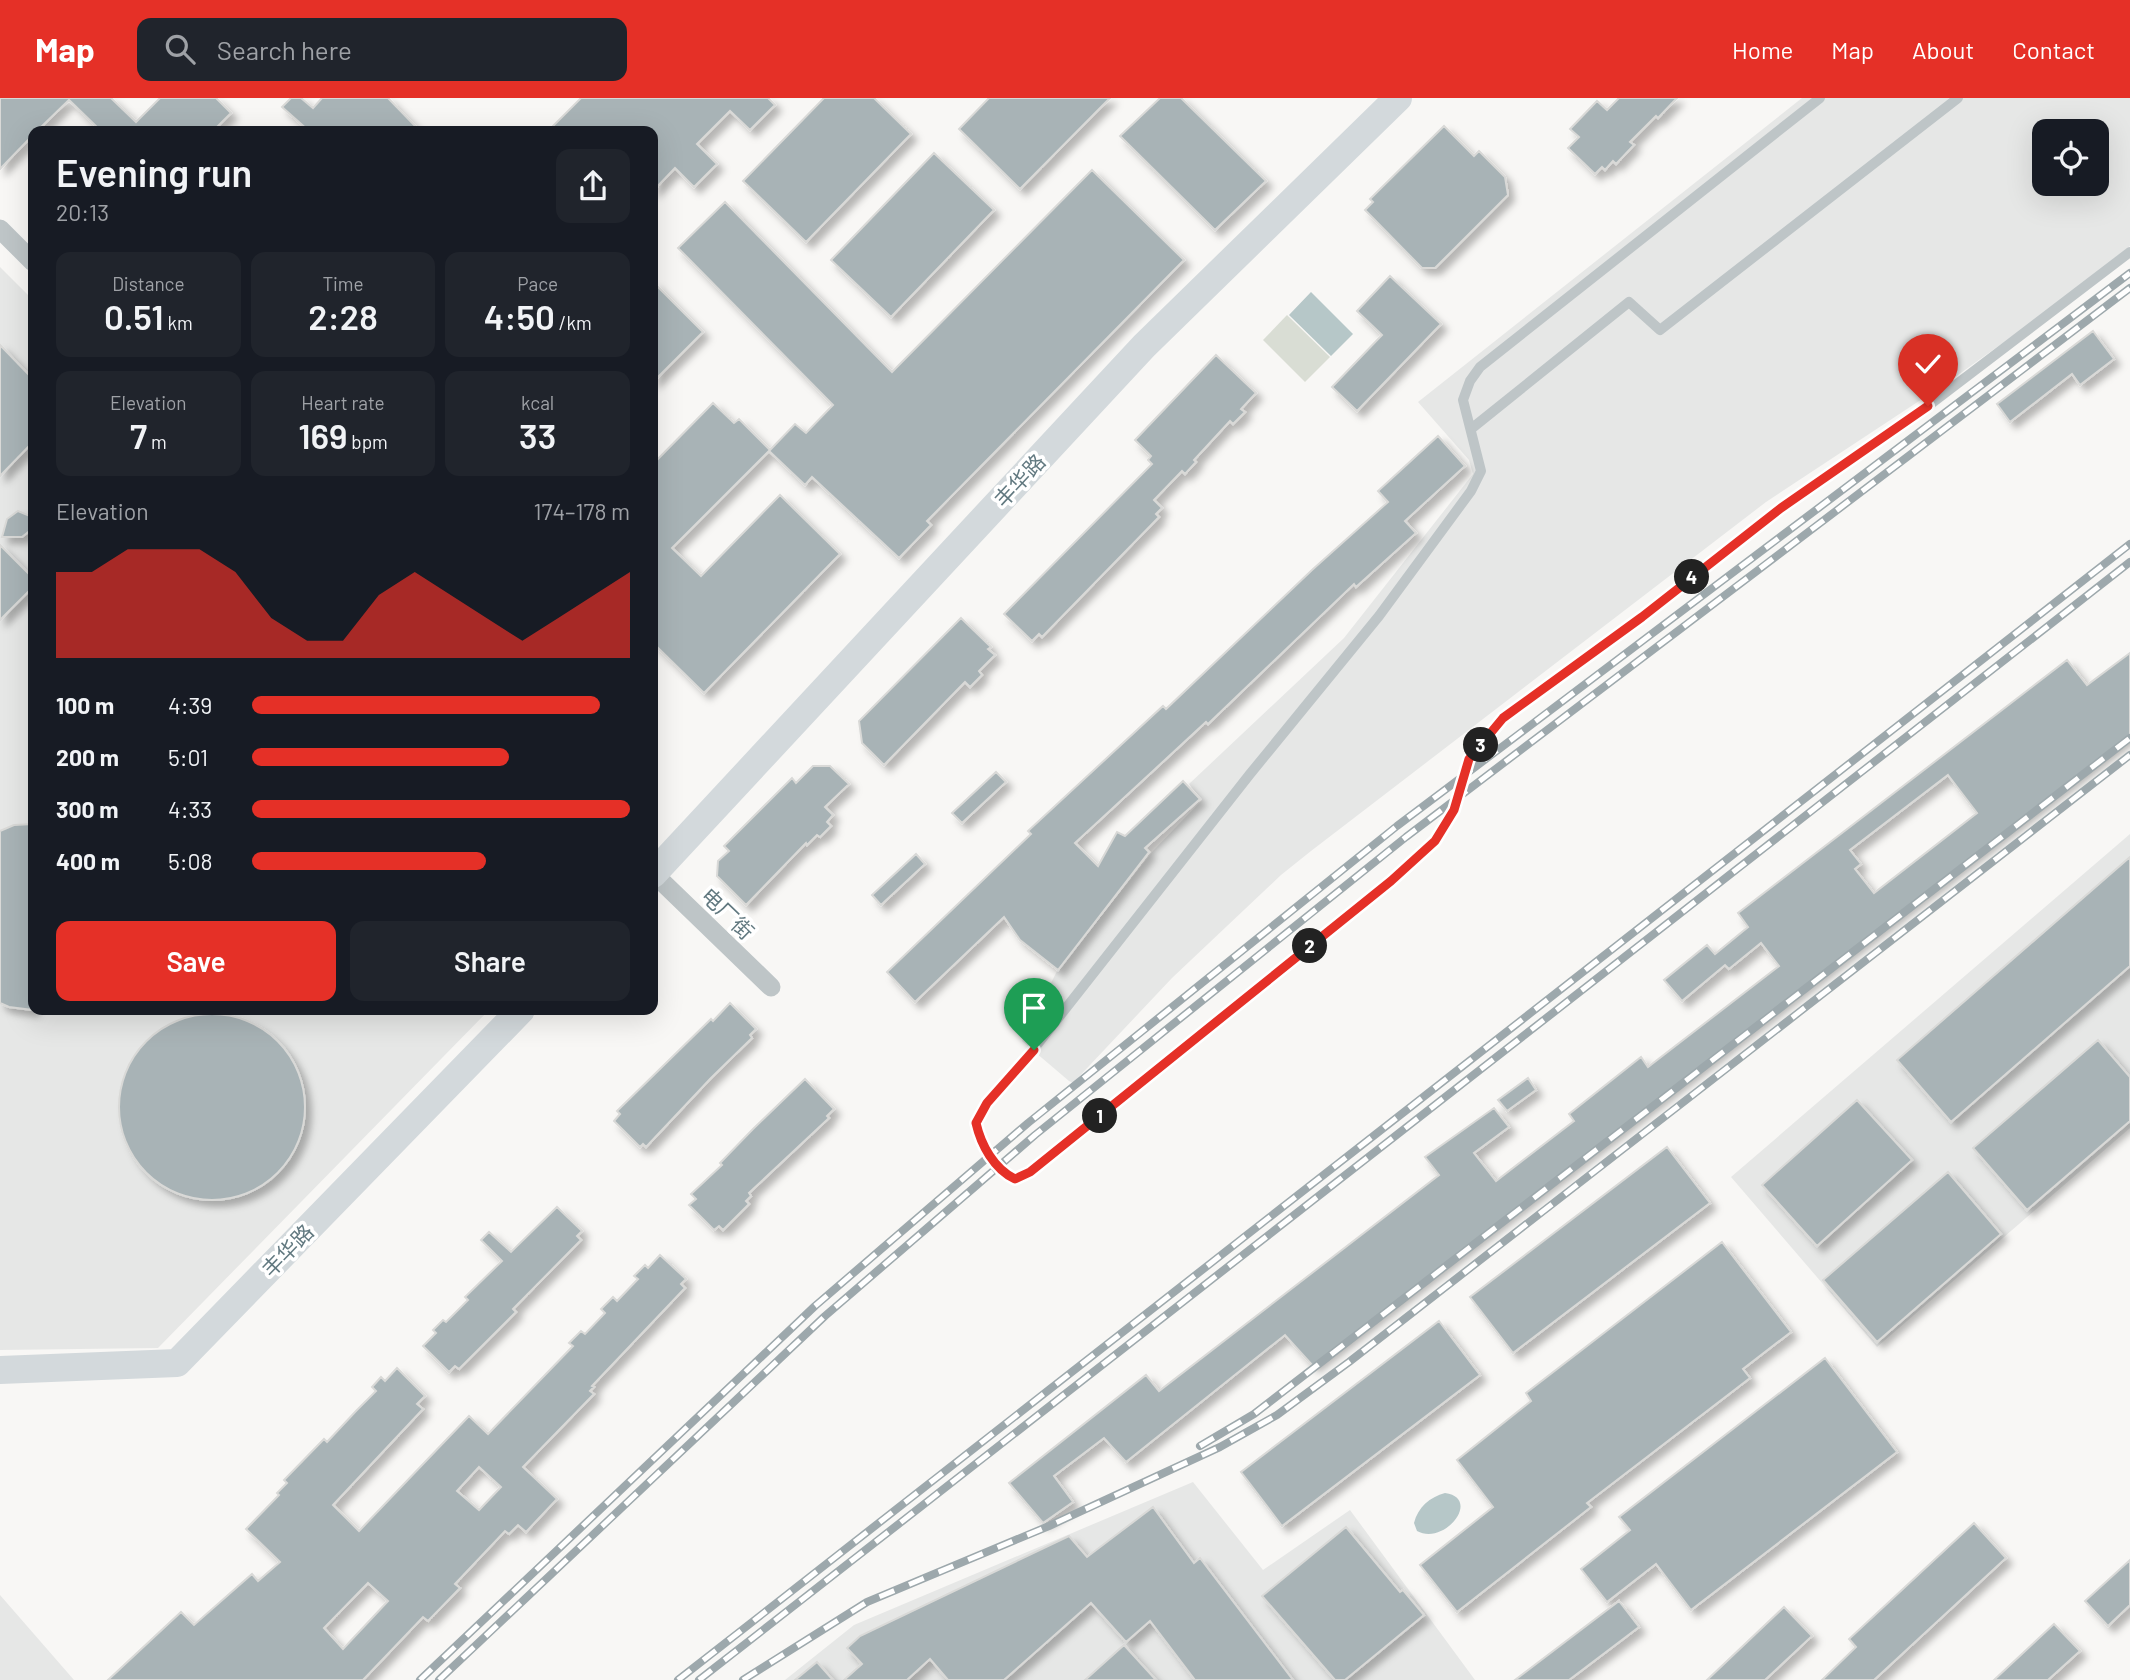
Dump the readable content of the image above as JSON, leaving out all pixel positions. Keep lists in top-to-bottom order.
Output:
{
  "streets": {
    "street": ["丰华路", "电厂街"]
  },
  "page": {
    "header": "Map",
    "search": "Search here",
    "nav": [
      "Home",
      "Map",
      "About",
      "Contact"
    ],
    "heading": ["Evening run", "20:13"],
    "stats": [
      ["Distance", "0.51 km"],
      ["Time", "2:28"],
      ["Pace", "4:50 /km"],
      ["Elevation", "7 m"],
      ["Heart rate", "169 bpm"],
      ["kcal", "33"]
    ],
    "chart": ["Elevation", "174–178 m"],
    "pins": [
      "4",
      "3",
      "2",
      "1"
    ],
    "list": [
      {
        "name": "100 m",
        "note": "4:39"
      },
      {
        "name": "200 m",
        "note": "5:01"
      },
      {
        "name": "300 m",
        "note": "4:33"
      },
      {
        "name": "400 m",
        "note": "5:08"
      }
    ],
    "buttons": ["Save", "Share"]
  }
}
